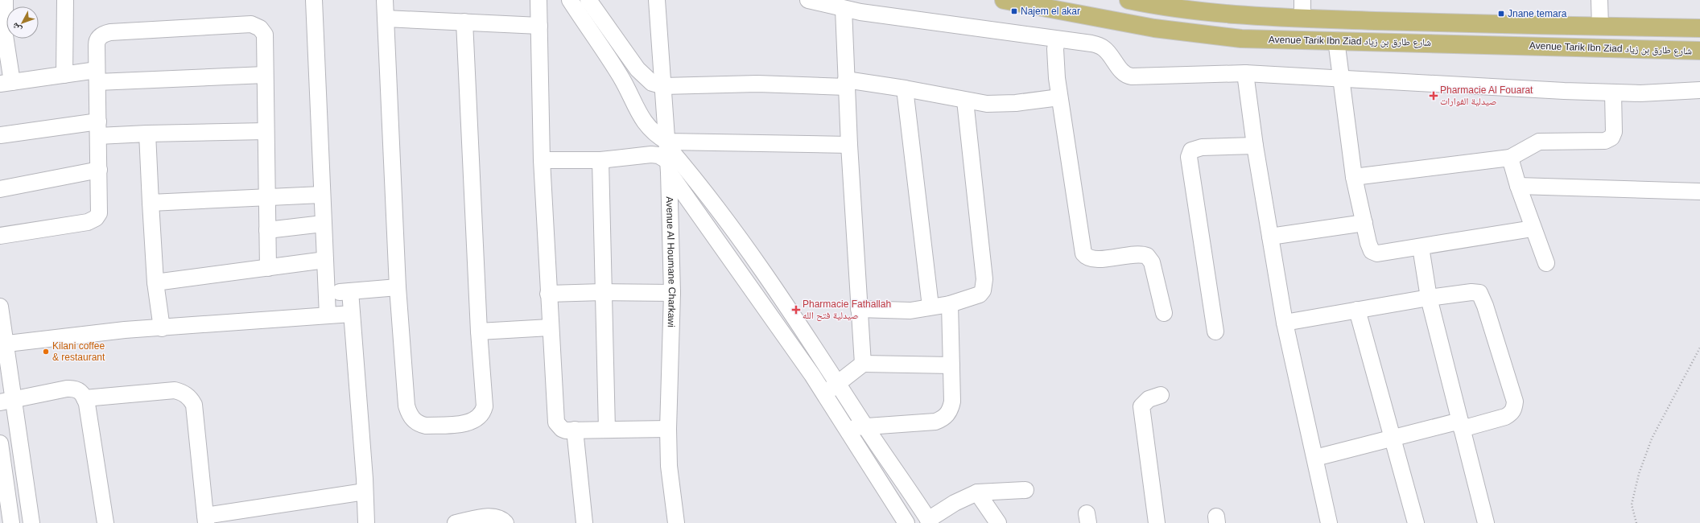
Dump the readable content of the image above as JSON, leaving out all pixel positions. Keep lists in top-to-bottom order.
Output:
{
  "streets": {
    "main road": ["Avenue Tarik Ibn Ziad شارع طارق بن زياد"],
    "street": ["Avenue Al Houmane Charkawi"]
  },
  "places": {
    "transit": ["Najem el akar", "Jnane temara"],
    "health": ["Pharmacie Al Fouarat صيدلية الفوارات", "Pharmacie Fathallah صيدلية فتح الله"],
    "other": ["Kilani coffee & restaurant"]
  },
  "north": "bottom left"
}
